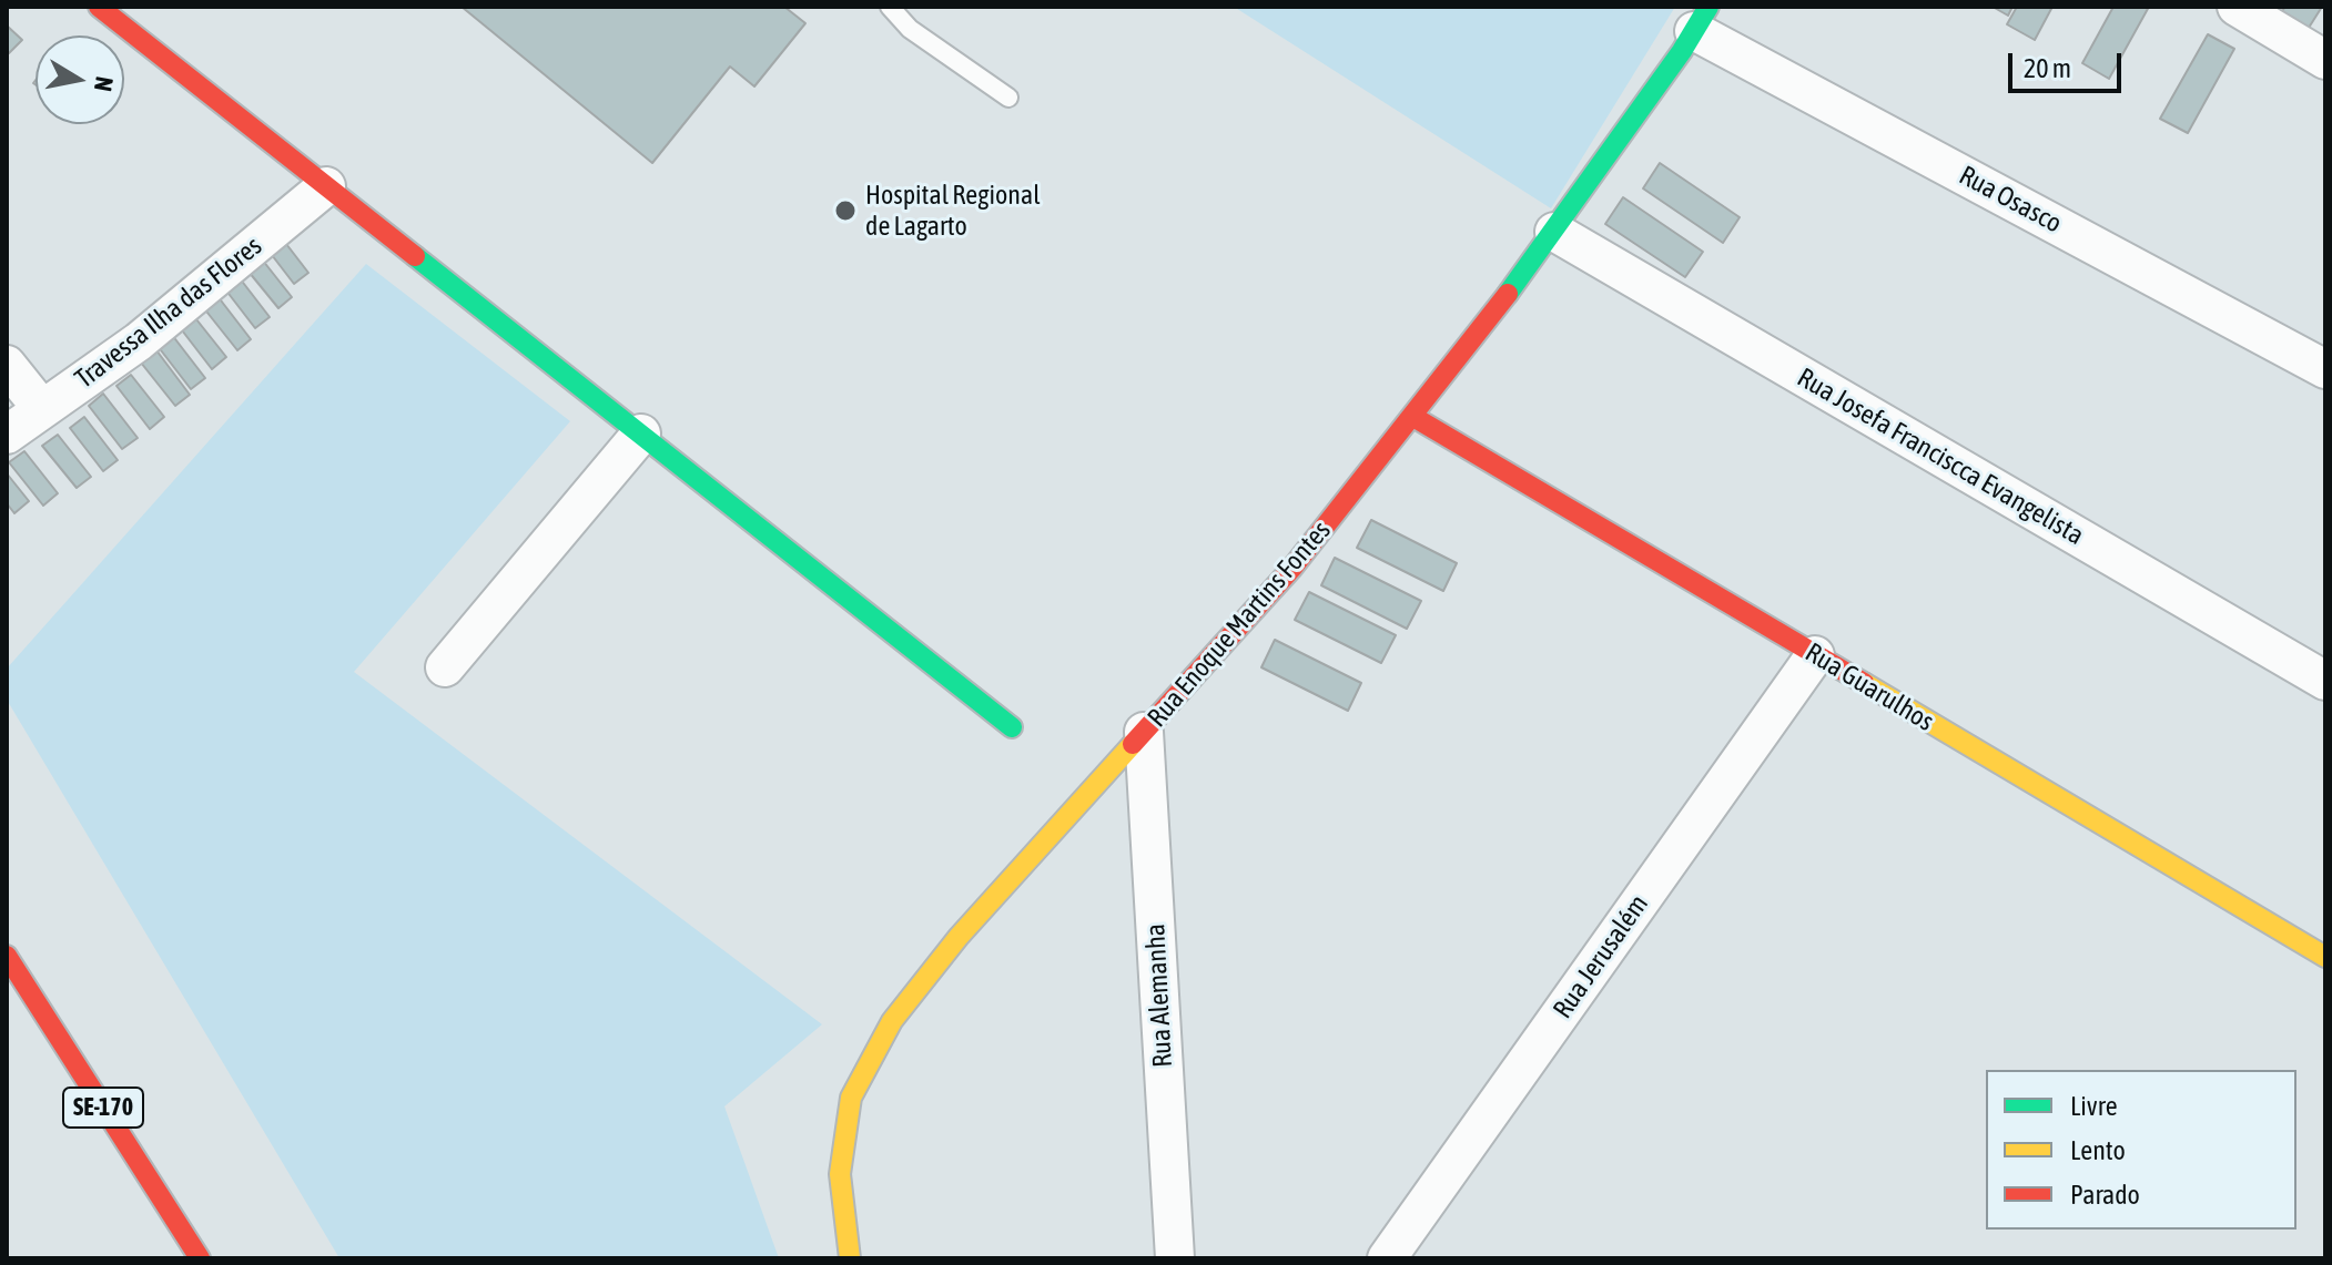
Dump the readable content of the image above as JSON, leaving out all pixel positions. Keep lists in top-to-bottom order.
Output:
{
  "streets": {
    "street": [
      "Rua Osasco",
      "Travessa Ilha das Flores",
      "Rua Josefa Franciscca Evangelista",
      "Rua Enoque Martins Fontes",
      "Rua Guarulhos",
      "Rua Jerusalém",
      "Rua Alemanha",
      "SE-170"
    ]
  },
  "crossings": [
    ["Rua Osasco", "Rua Enoque Martins Fontes"],
    ["Rua Josefa Franciscca Evangelista", "Rua Enoque Martins Fontes"],
    ["Rua Enoque Martins Fontes", "Rua Guarulhos"],
    ["Rua Enoque Martins Fontes", "Rua Alemanha"],
    ["Rua Guarulhos", "Rua Jerusalém"]
  ],
  "places": ["Hospital Regional de Lagarto"],
  "legend": ["Livre", "Lento", "Parado"],
  "scale_bar": "20 m",
  "north": "right"
}
